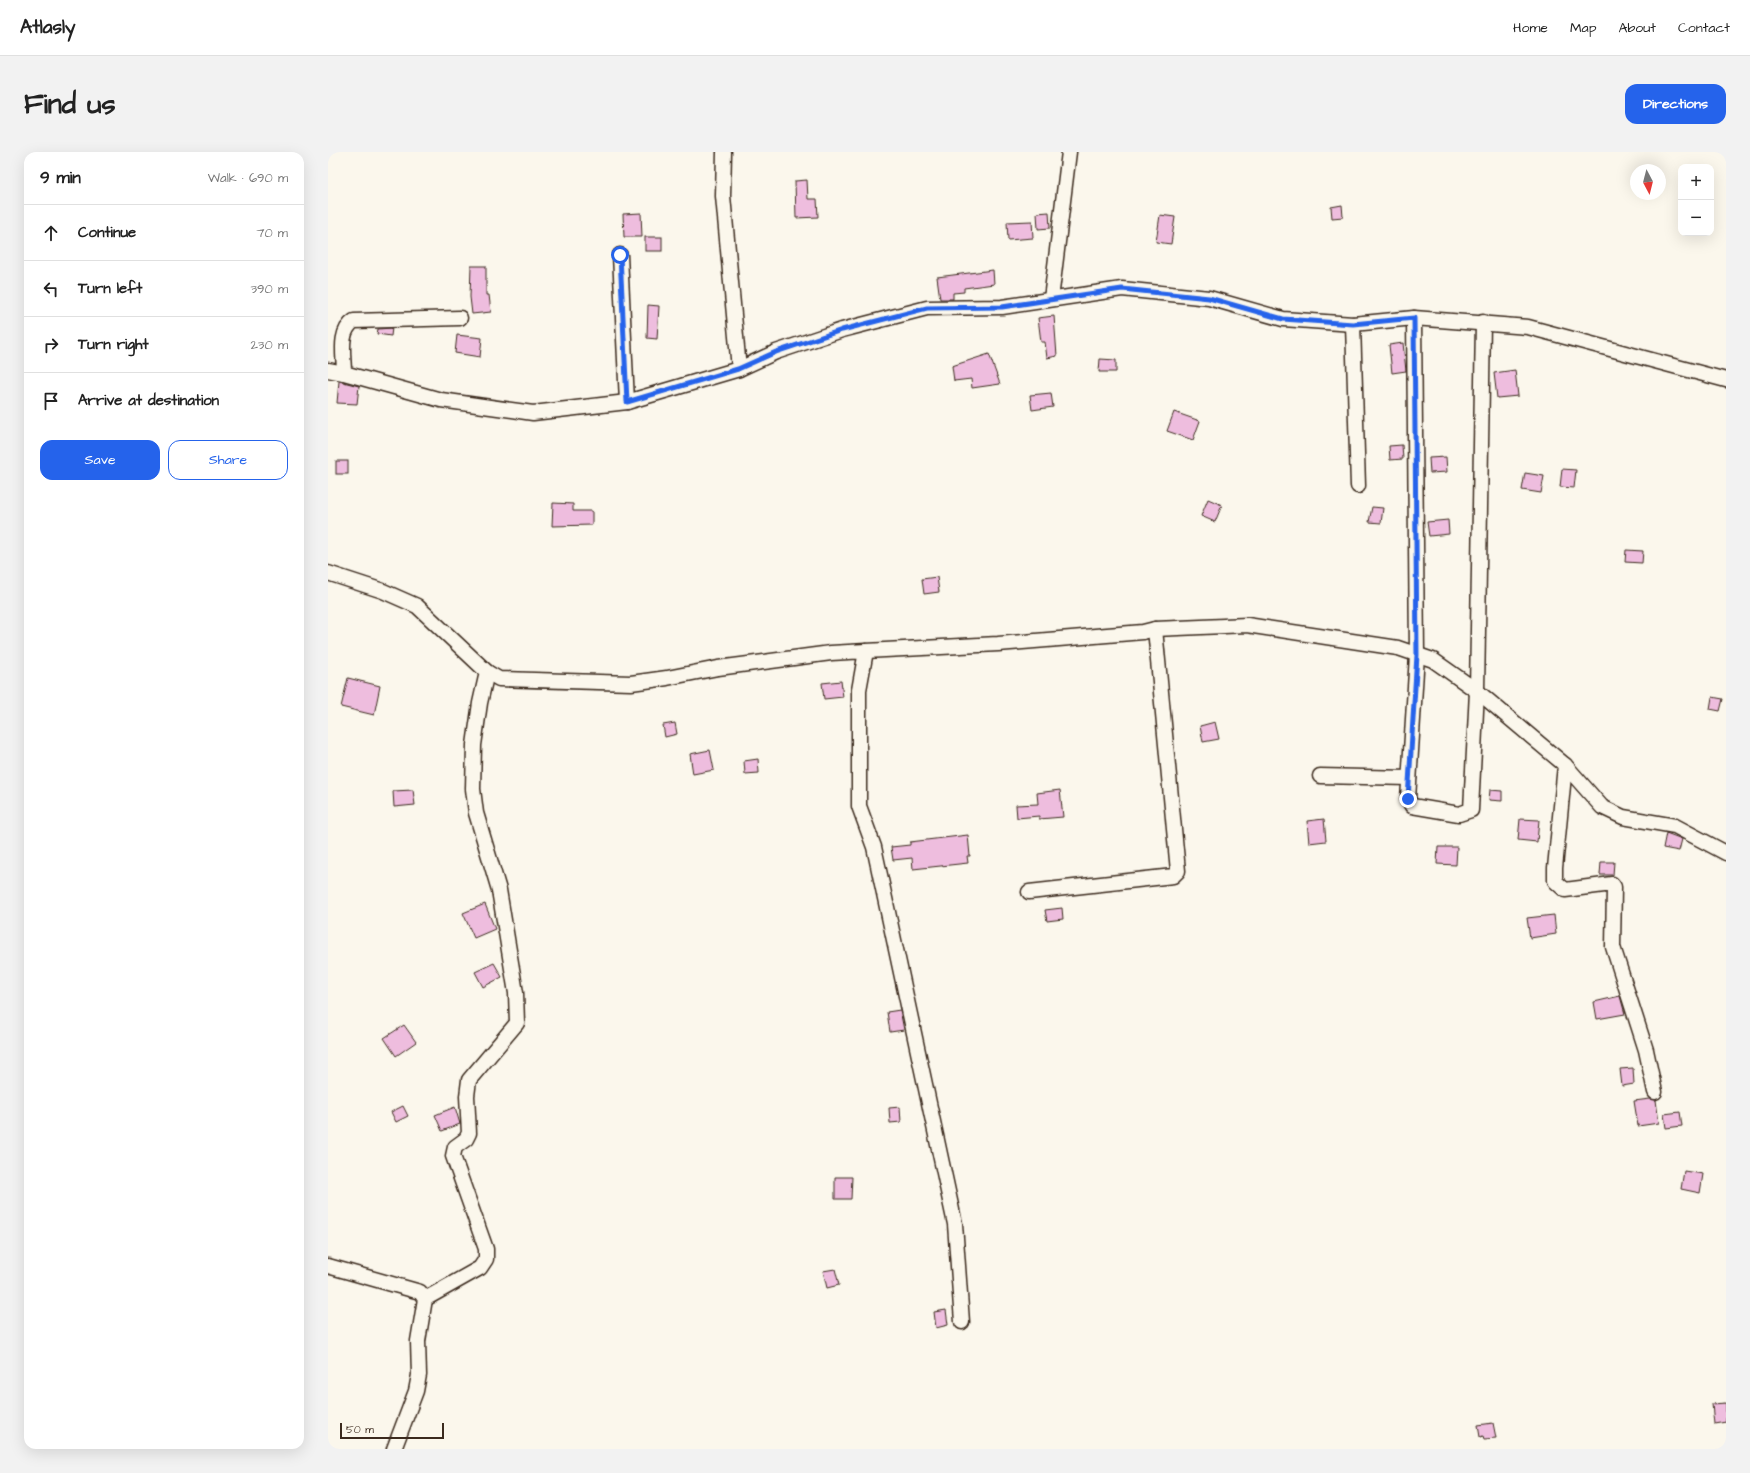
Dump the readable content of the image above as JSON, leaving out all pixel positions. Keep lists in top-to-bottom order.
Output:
{
  "scale_bar": "50 m",
  "north": "bottom",
  "page": {
    "header": "Atlasly",
    "nav": [
      "Home",
      "Map",
      "About",
      "Contact"
    ],
    "buttons": [
      "Directions",
      ["Save", "Share"]
    ],
    "title": "Find us",
    "heading": ["9 min", "Walk · 690 m"],
    "map_buttons": ["+", "−"],
    "list": [
      ["Continue", "70 m"],
      ["Turn left", "390 m"],
      ["Turn right", "230 m"],
      "Arrive at destination"
    ],
    "scale": "50 m"
  }
}
